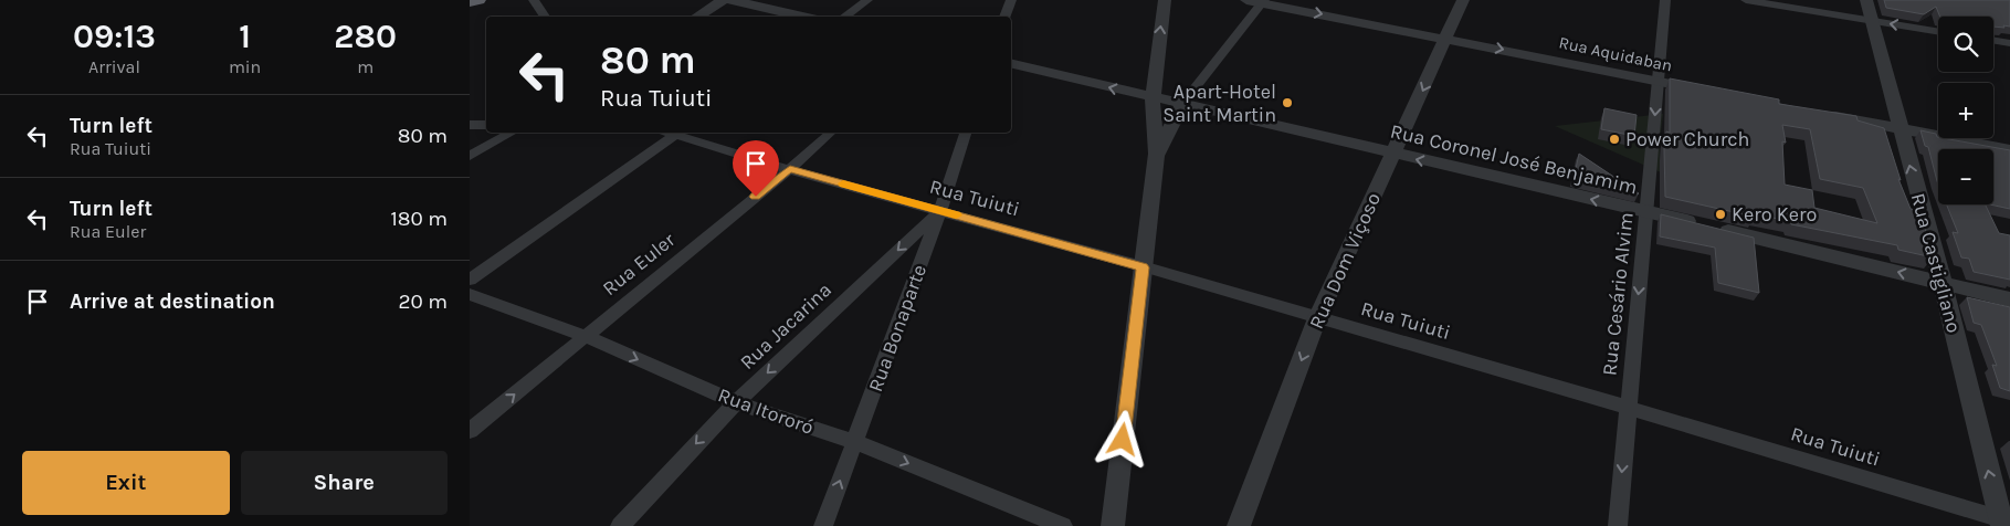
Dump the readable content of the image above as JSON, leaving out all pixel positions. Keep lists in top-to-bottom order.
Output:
{
  "streets": {
    "street": [
      "Rua Aquidaban",
      "Rua Coronel José Benjamim",
      "Rua Tuiuti",
      "Rua Dom Viçoso",
      "Rua Castigliano",
      "Rua Euler",
      "Rua Cesário Alvim",
      "Rua Jacarina",
      "Rua Bonaparte",
      "Rua Itororó"
    ]
  },
  "crossings": [
    ["Rua Aquidaban", "Rua Dom Viçoso"],
    ["Rua Aquidaban", "Rua Cesário Alvim"],
    ["Rua Coronel José Benjamim", "Rua Dom Viçoso"],
    ["Rua Coronel José Benjamim", "Rua Castigliano"],
    ["Rua Coronel José Benjamim", "Rua Cesário Alvim"],
    ["Rua Tuiuti", "Rua Dom Viçoso"],
    ["Rua Tuiuti", "Rua Castigliano"],
    ["Rua Tuiuti", "Rua Euler"],
    ["Rua Tuiuti", "Rua Cesário Alvim"],
    ["Rua Tuiuti", "Rua Jacarina"],
    ["Rua Tuiuti", "Rua Bonaparte"],
    ["Rua Euler", "Rua Itororó"],
    ["Rua Jacarina", "Rua Bonaparte"],
    ["Rua Jacarina", "Rua Itororó"],
    ["Rua Bonaparte", "Rua Itororó"]
  ],
  "one_way": [
    "Rua Aquidaban",
    "Rua Coronel José Benjamim",
    "Rua Castigliano",
    "Rua Cesário Alvim",
    "Rua Jacarina",
    "Rua Itororó"
  ],
  "places": ["Apart-Hotel Saint Martin", "Power Church", "Kero Kero"],
  "page": {
    "eta": [
      "09:13",
      "Arrival",
      "1",
      "min",
      "280",
      "m"
    ],
    "map_buttons": ["+", "−"],
    "turn": ["80 m", "Rua Tuiuti"],
    "list": [
      {
        "name": "Turn left",
        "note": "Rua Tuiuti",
        "value": "80 m"
      },
      {
        "name": "Turn left",
        "note": "Rua Euler",
        "value": "180 m"
      },
      {
        "name": "Arrive at destination",
        "value": "20 m"
      }
    ],
    "buttons": ["Exit", "Share"]
  }
}
